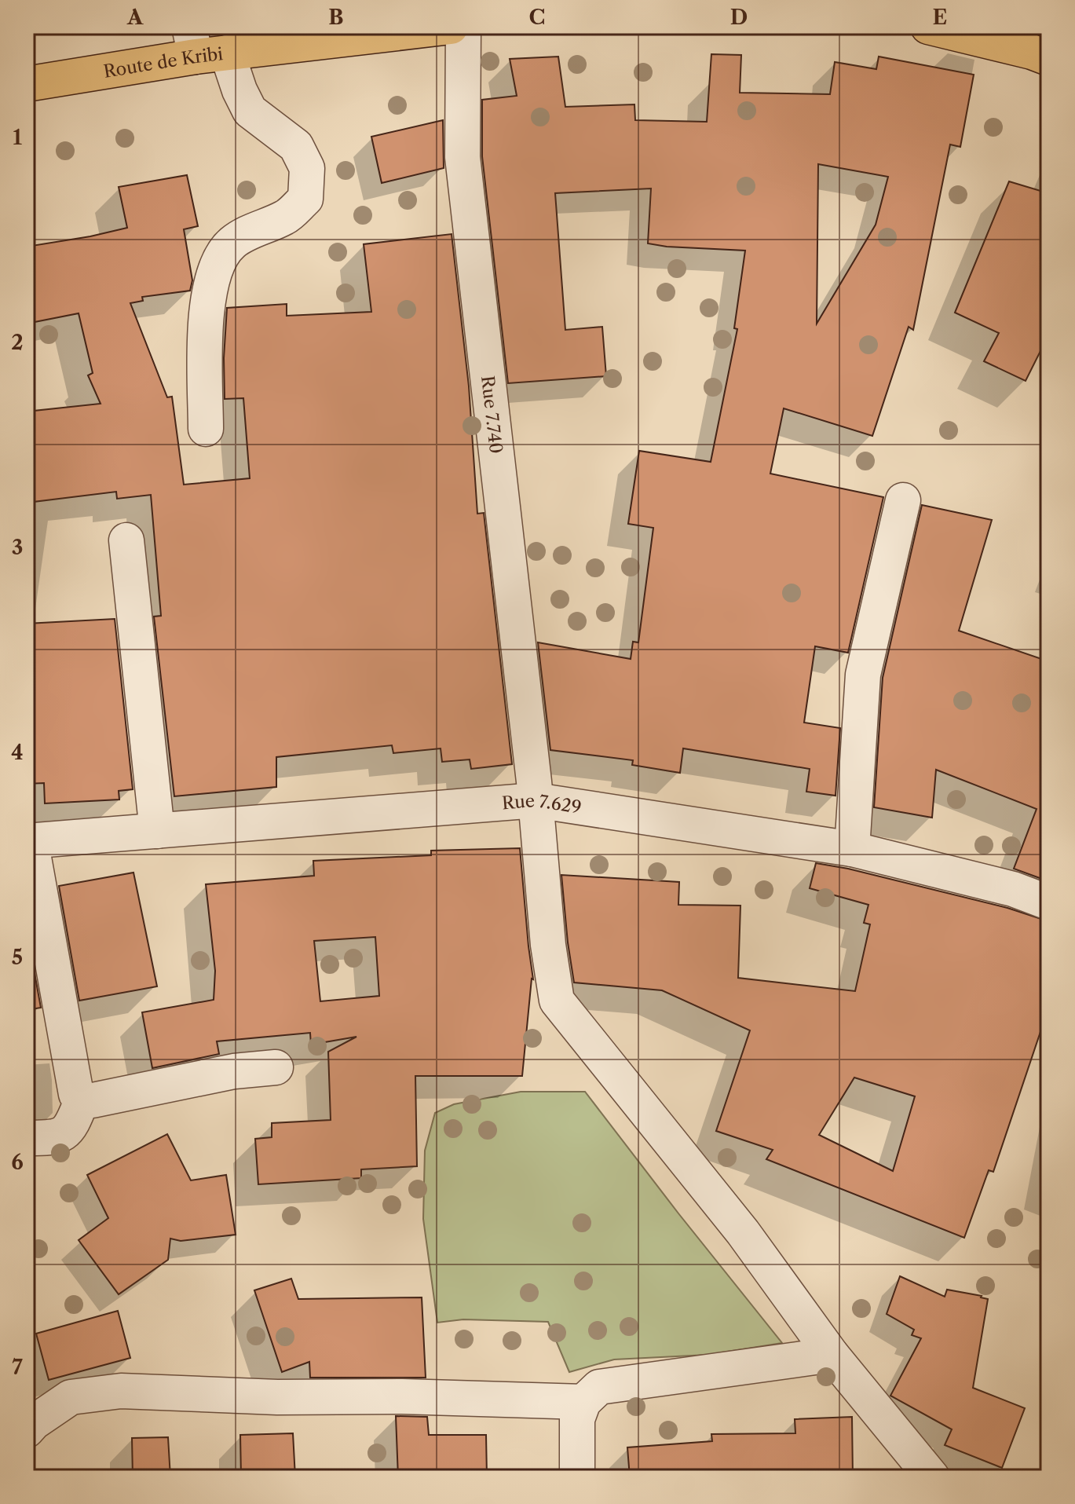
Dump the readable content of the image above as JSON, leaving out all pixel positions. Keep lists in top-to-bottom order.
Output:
{
  "streets": {
    "main road": ["Route de Kribi"],
    "street": ["Rue 7.740", "Rue 7.629"]
  },
  "crossings": [
    ["Rue 7.740", "Rue 7.629"]
  ],
  "grid": {
    "columns": [
      "A",
      "B",
      "C",
      "D",
      "E"
    ],
    "rows": [
      "1",
      "2",
      "3",
      "4",
      "5",
      "6",
      "7"
    ]
  }
}
